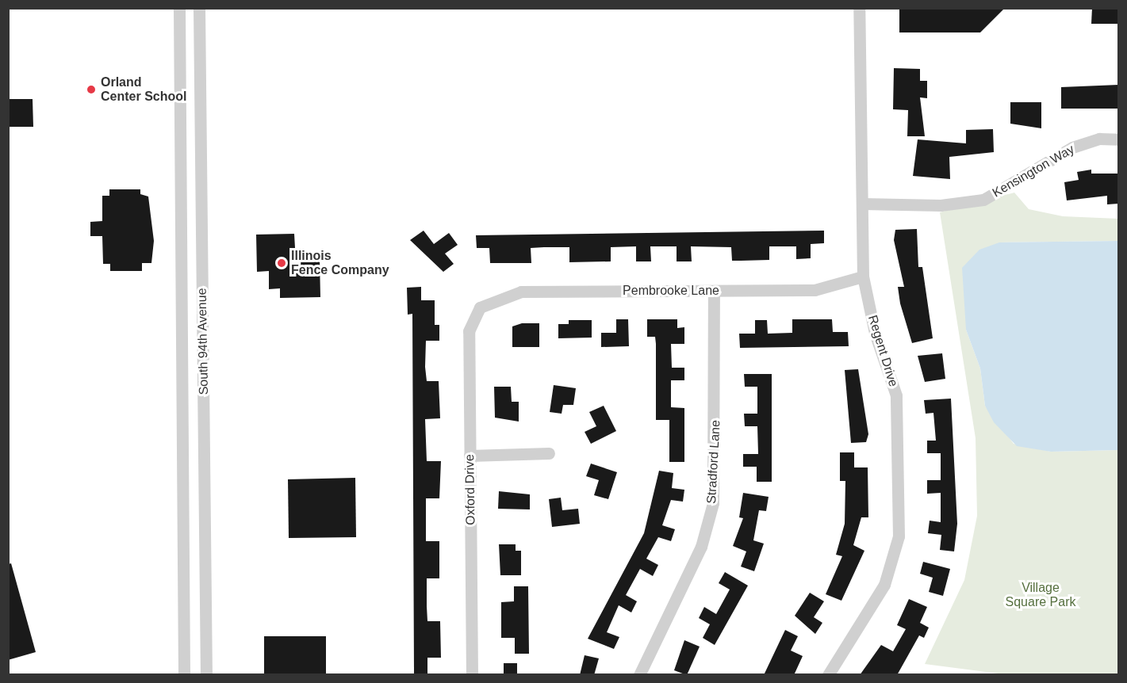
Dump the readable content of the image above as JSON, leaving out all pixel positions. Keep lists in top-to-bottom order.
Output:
{
  "streets": {
    "street": [
      "Kensington Way",
      "Pembrooke Lane",
      "South 94th Avenue",
      "Regent Drive",
      "Stradford Lane",
      "Oxford Drive"
    ]
  },
  "crossings": [
    ["Kensington Way", "Regent Drive"],
    ["Pembrooke Lane", "Regent Drive"],
    ["Pembrooke Lane", "Stradford Lane"],
    ["Pembrooke Lane", "Oxford Drive"]
  ],
  "parks": ["Village Square Park"],
  "places": ["Orland Center School", "Illinois Fence Company"]
}
